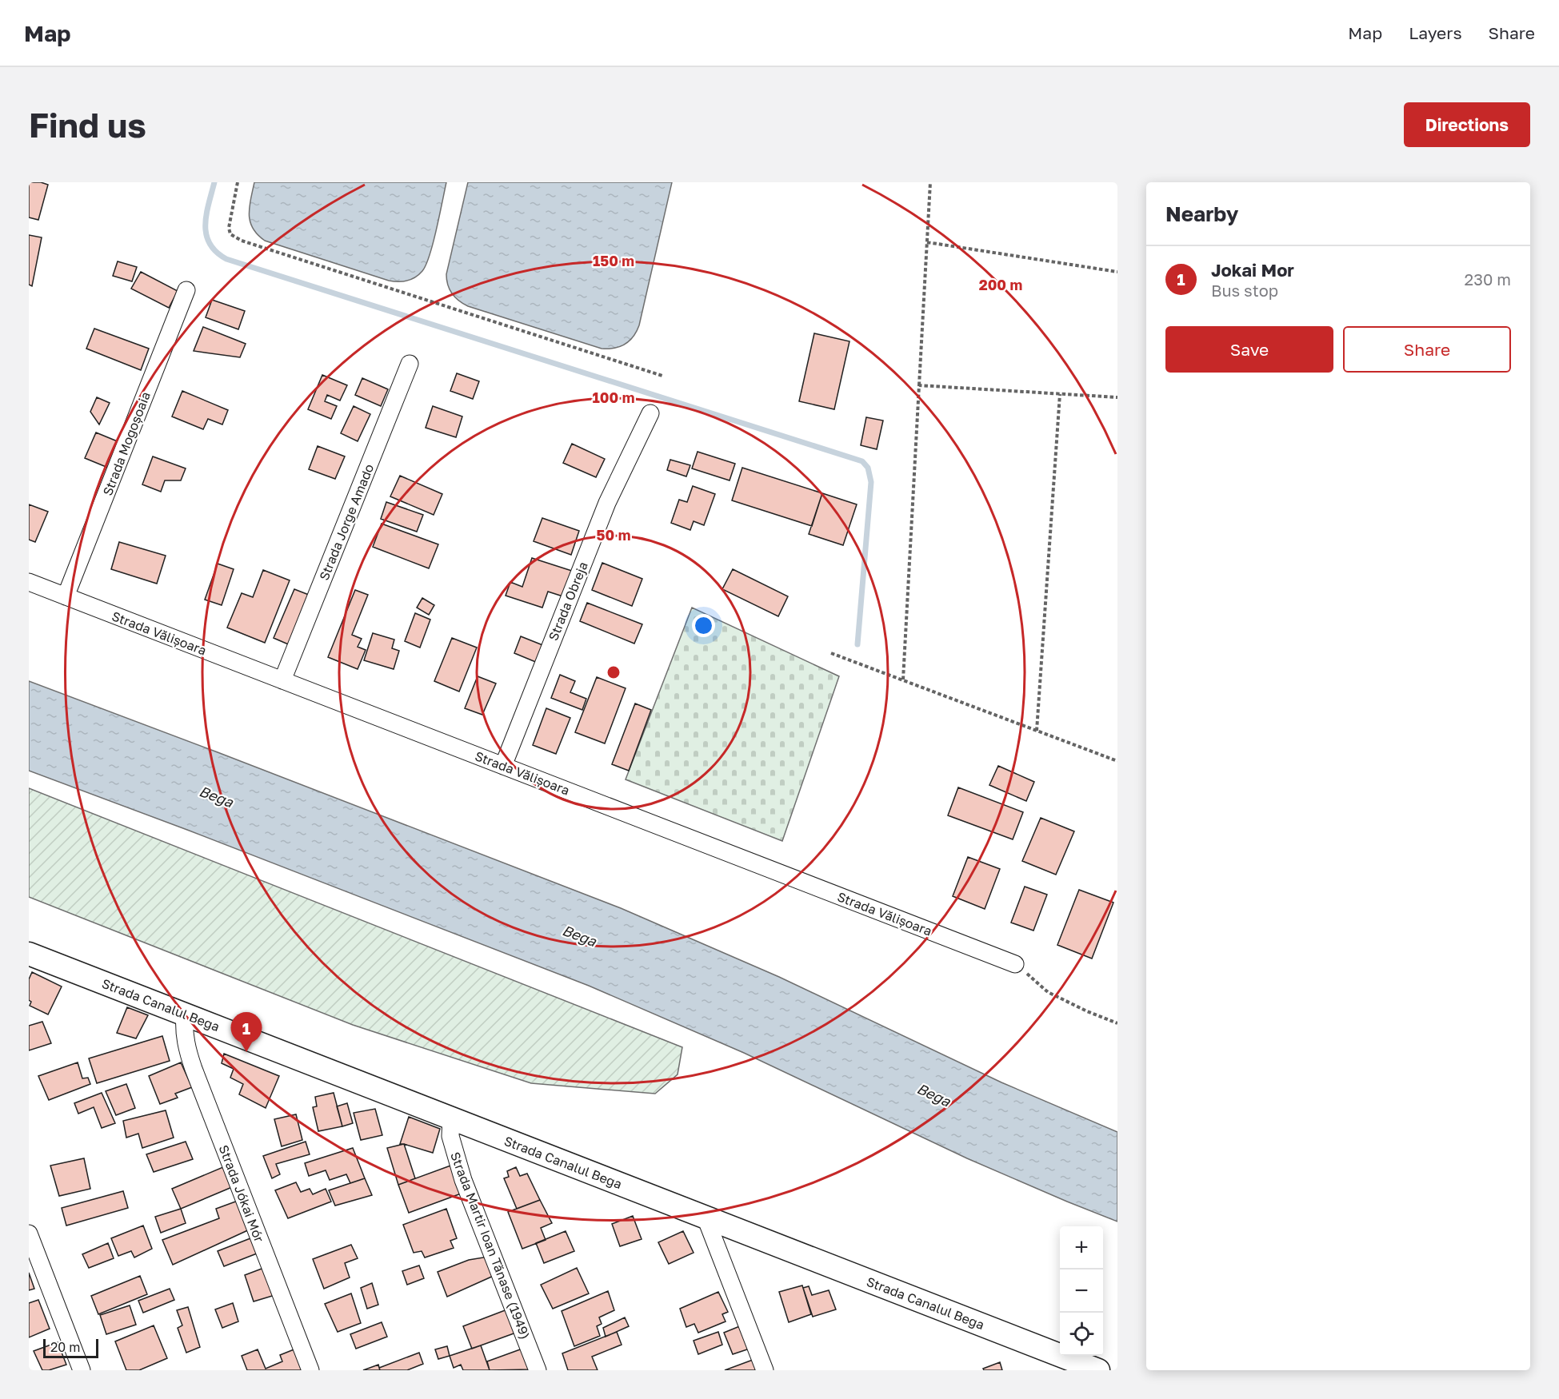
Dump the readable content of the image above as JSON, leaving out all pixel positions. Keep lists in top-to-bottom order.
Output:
{
  "streets": {
    "street": [
      "Strada Mogoșoaia",
      "Strada Jorge Amado",
      "Strada Obreja",
      "Strada Vălișoara",
      "Strada Canalul Bega",
      "Strada Jókai Mór",
      "Strada Martir Ioan Tănase (1949)"
    ]
  },
  "crossings": [
    ["Strada Mogoșoaia", "Strada Vălișoara"],
    ["Strada Jorge Amado", "Strada Vălișoara"],
    ["Strada Obreja", "Strada Vălișoara"],
    ["Strada Canalul Bega", "Strada Jókai Mór"],
    ["Strada Canalul Bega", "Strada Martir Ioan Tănase (1949)"]
  ],
  "water": ["Bega"],
  "scale_bar": "20 m",
  "page": {
    "header": "Map",
    "nav": ["Map", "Layers", "Share"],
    "buttons": [
      "Directions",
      ["Save", "Share"]
    ],
    "title": "Find us",
    "heading": "Nearby",
    "list": [
      {
        "mark": "1",
        "name": "Jokai Mor",
        "note": "Bus stop",
        "value": "230 m"
      }
    ],
    "pins": "1",
    "map_buttons": ["+", "−"],
    "scale": "20 m"
  },
  "rings": [
    "150 m",
    "200 m",
    "100 m",
    "50 m"
  ]
}
